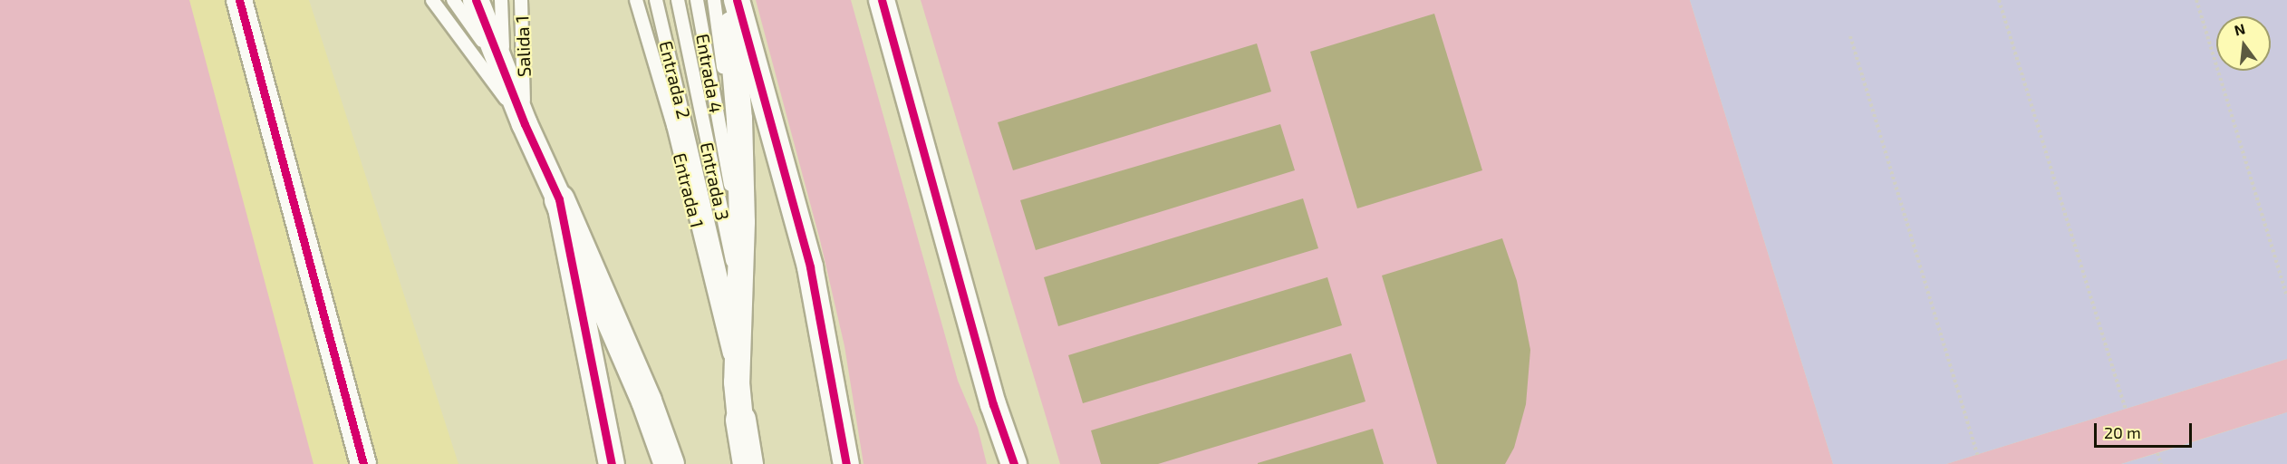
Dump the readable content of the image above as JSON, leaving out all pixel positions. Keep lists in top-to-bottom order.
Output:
{
  "streets": {
    "lane": [
      "Salida 1",
      "Entrada 4",
      "Entrada 2",
      "Entrada 3",
      "Entrada 1"
    ]
  },
  "scale_bar": "20 m",
  "north": "top"
}
